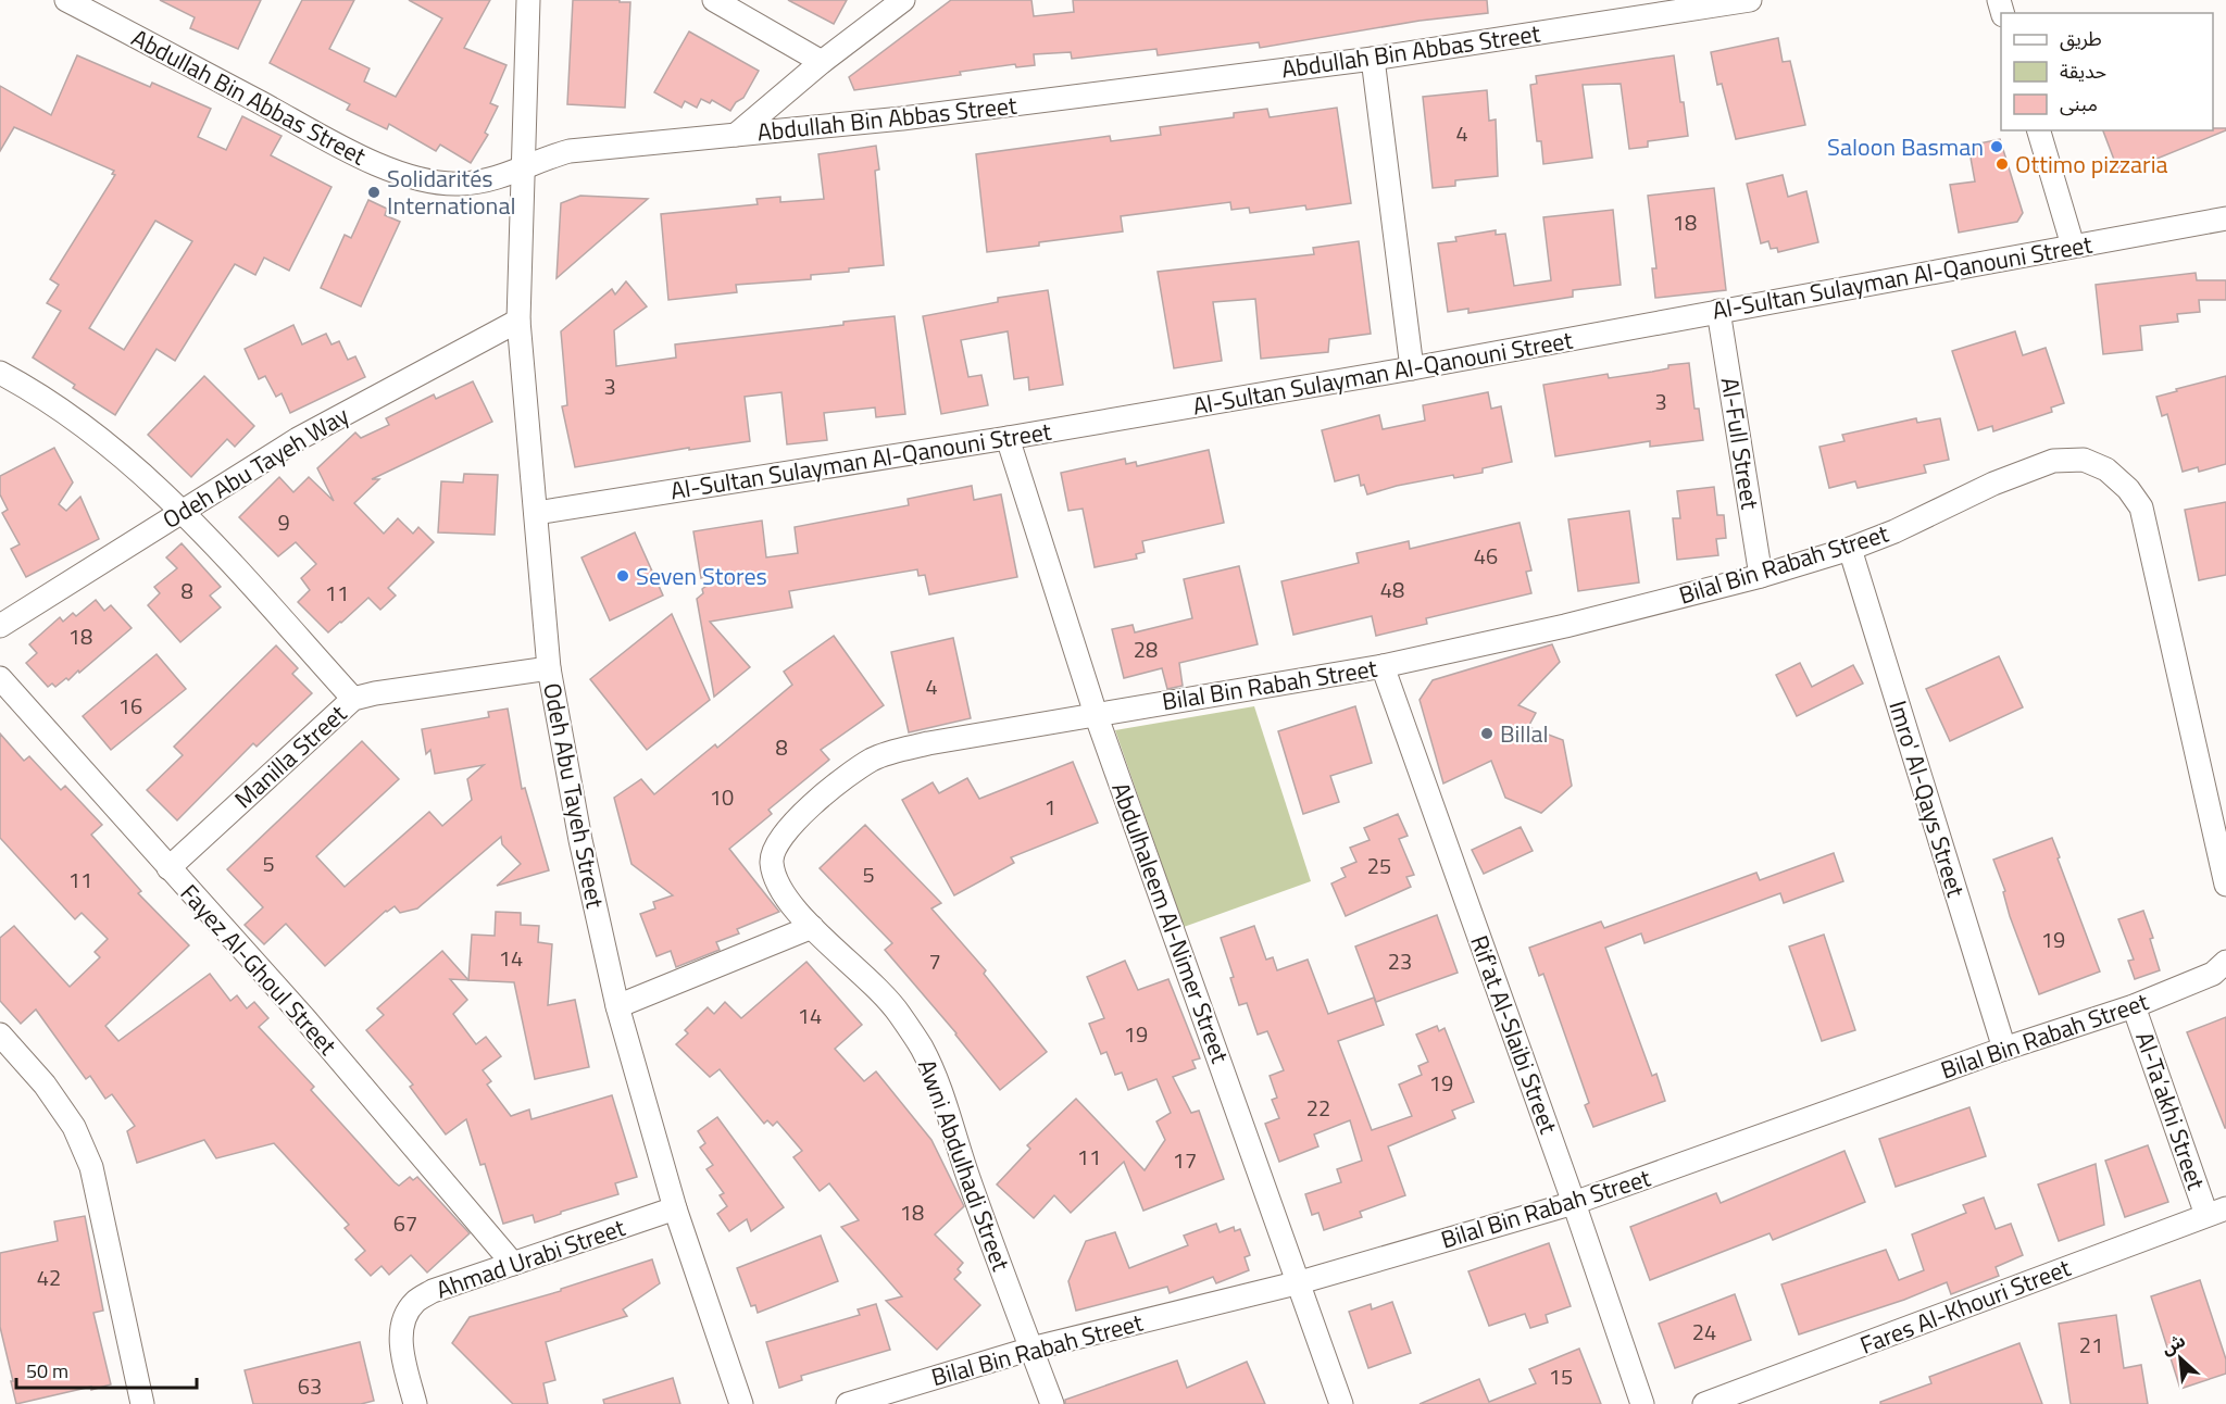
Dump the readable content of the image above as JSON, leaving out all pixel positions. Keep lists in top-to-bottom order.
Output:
{
  "streets": {
    "street": [
      "Abdullah Bin Abbas Street",
      "Al-Sultan Sulayman Al-Qanouni Street",
      "Al-Full Street",
      "Odeh Abu Tayeh Way",
      "Bilal Bin Rabah Street",
      "Manilla Street",
      "Odeh Abu Tayeh Street",
      "Imro' Al-Qays Street",
      "Abdulhaleem Al-Nimer Street",
      "Fayez Al-Ghoul Street",
      "Rif'at Al-Slaibi Street",
      "Al-Ta’akhi Street",
      "Awni Abdulhadi Street",
      "Ahmad Urabi Street",
      "Fares Al-Khouri Street"
    ]
  },
  "crossings": [
    ["Abdullah Bin Abbas Street", "Odeh Abu Tayeh Street"],
    ["Al-Sultan Sulayman Al-Qanouni Street", "Al-Full Street"],
    ["Al-Sultan Sulayman Al-Qanouni Street", "Odeh Abu Tayeh Street"],
    ["Al-Sultan Sulayman Al-Qanouni Street", "Abdulhaleem Al-Nimer Street"],
    ["Al-Full Street", "Bilal Bin Rabah Street"],
    ["Odeh Abu Tayeh Way", "Odeh Abu Tayeh Street"],
    ["Bilal Bin Rabah Street", "Imro' Al-Qays Street"],
    ["Bilal Bin Rabah Street", "Abdulhaleem Al-Nimer Street"],
    ["Bilal Bin Rabah Street", "Rif'at Al-Slaibi Street"],
    ["Bilal Bin Rabah Street", "Al-Ta’akhi Street"],
    ["Bilal Bin Rabah Street", "Awni Abdulhadi Street"],
    ["Manilla Street", "Odeh Abu Tayeh Street"],
    ["Manilla Street", "Fayez Al-Ghoul Street"],
    ["Odeh Abu Tayeh Street", "Ahmad Urabi Street"],
    ["Abdulhaleem Al-Nimer Street", "Awni Abdulhadi Street"],
    ["Fayez Al-Ghoul Street", "Ahmad Urabi Street"],
    ["Al-Ta’akhi Street", "Fares Al-Khouri Street"]
  ],
  "places": [
    "Saloon Basman",
    "Ottimo pizzaria",
    "Solidarités International",
    "Seven Stores",
    "Billal"
  ],
  "house_numbers": [
    "4",
    "18",
    "3",
    "3",
    "9",
    "46",
    "48",
    "8",
    "11",
    "18",
    "28",
    "4",
    "16",
    "8",
    "10",
    "1",
    "5",
    "25",
    "5",
    "11",
    "19",
    "14",
    "7",
    "23",
    "14",
    "19",
    "19",
    "22",
    "11",
    "17",
    "18",
    "67",
    "42",
    "24",
    "21",
    "15",
    "63"
  ],
  "legend": ["طريق", "حديقة", "مبنى"],
  "scale_bar": "50 m",
  "north": "top left"
}
